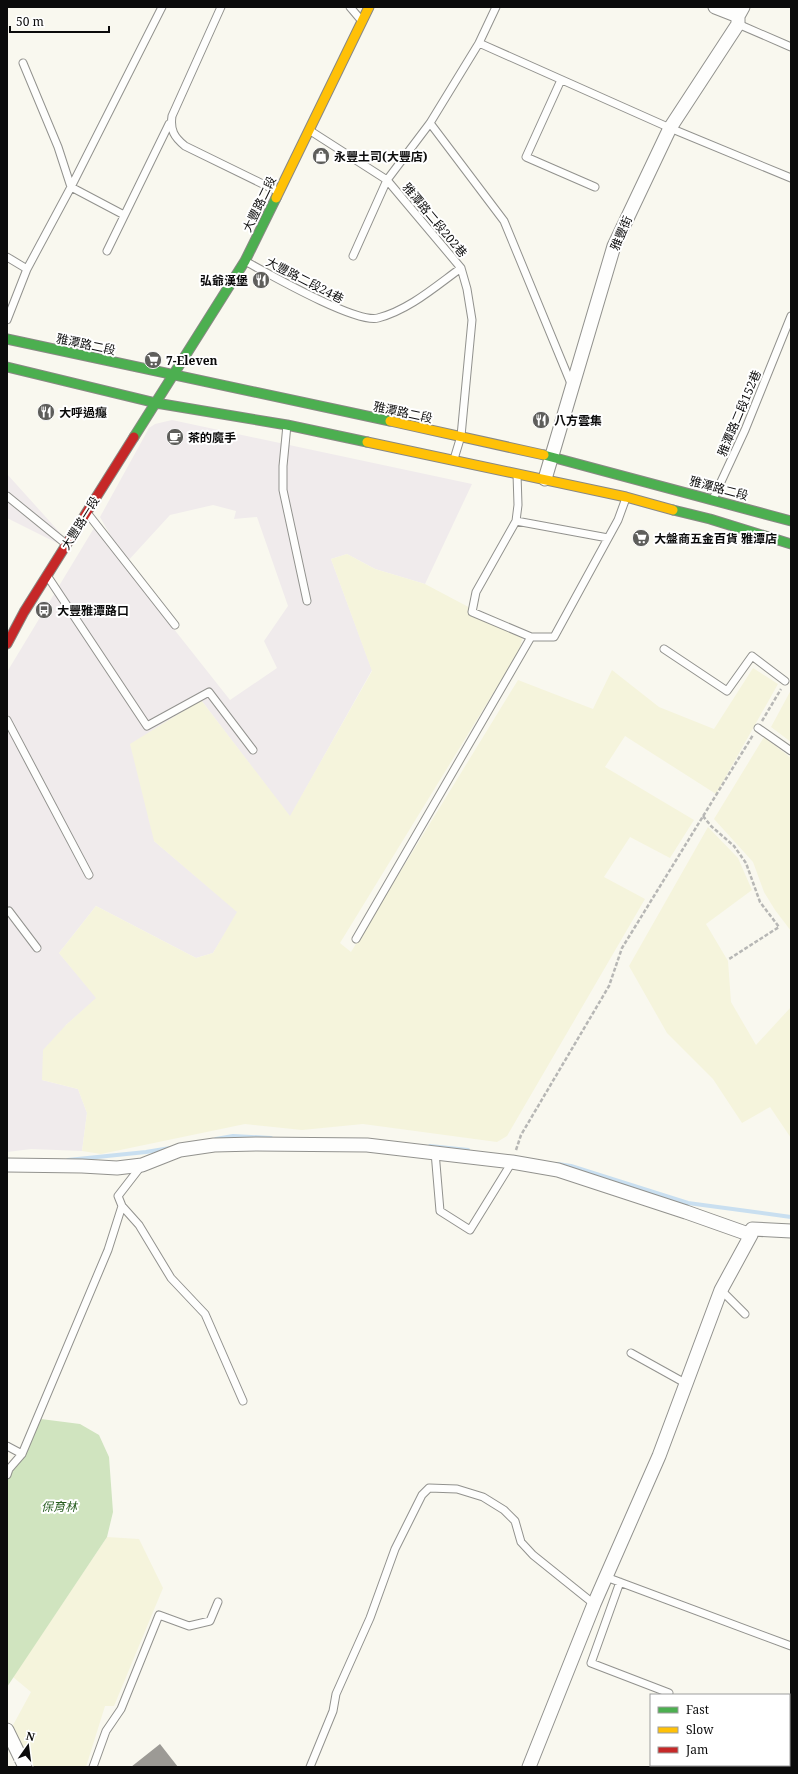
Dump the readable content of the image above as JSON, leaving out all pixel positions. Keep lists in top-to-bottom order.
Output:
{
  "streets": {
    "street": [
      "大豐路二段",
      "雅豐街",
      "雅潭路二段",
      "大豐路一段"
    ],
    "lane": ["雅潭路二段202巷", "大豐路二段24巷", "雅潭路二段152巷"]
  },
  "crossings": [
    ["大豐路二段", "雅潭路二段202巷"],
    ["大豐路二段", "大豐路二段24巷"],
    ["大豐路二段", "雅潭路二段"],
    ["大豐路二段", "大豐路一段"],
    ["雅潭路二段202巷", "大豐路二段24巷"],
    ["雅潭路二段202巷", "雅潭路二段"],
    ["雅豐街", "雅潭路二段"],
    ["雅潭路二段", "雅潭路二段152巷"],
    ["雅潭路二段", "大豐路一段"]
  ],
  "parks": ["保育林"],
  "places": {
    "shop": ["永豐土司(大豐店)"],
    "restaurant": ["弘爺漢堡", "大呼過癮", "八方雲集"],
    "supermarket": ["7-Eleven", "大盤商五金百貨 雅潭店"],
    "cafe": ["茶的魔手"],
    "bus stop": ["大豐雅潭路口"]
  },
  "legend": ["Fast", "Slow", "Jam"],
  "scale_bar": "50 m",
  "north": "top"
}
